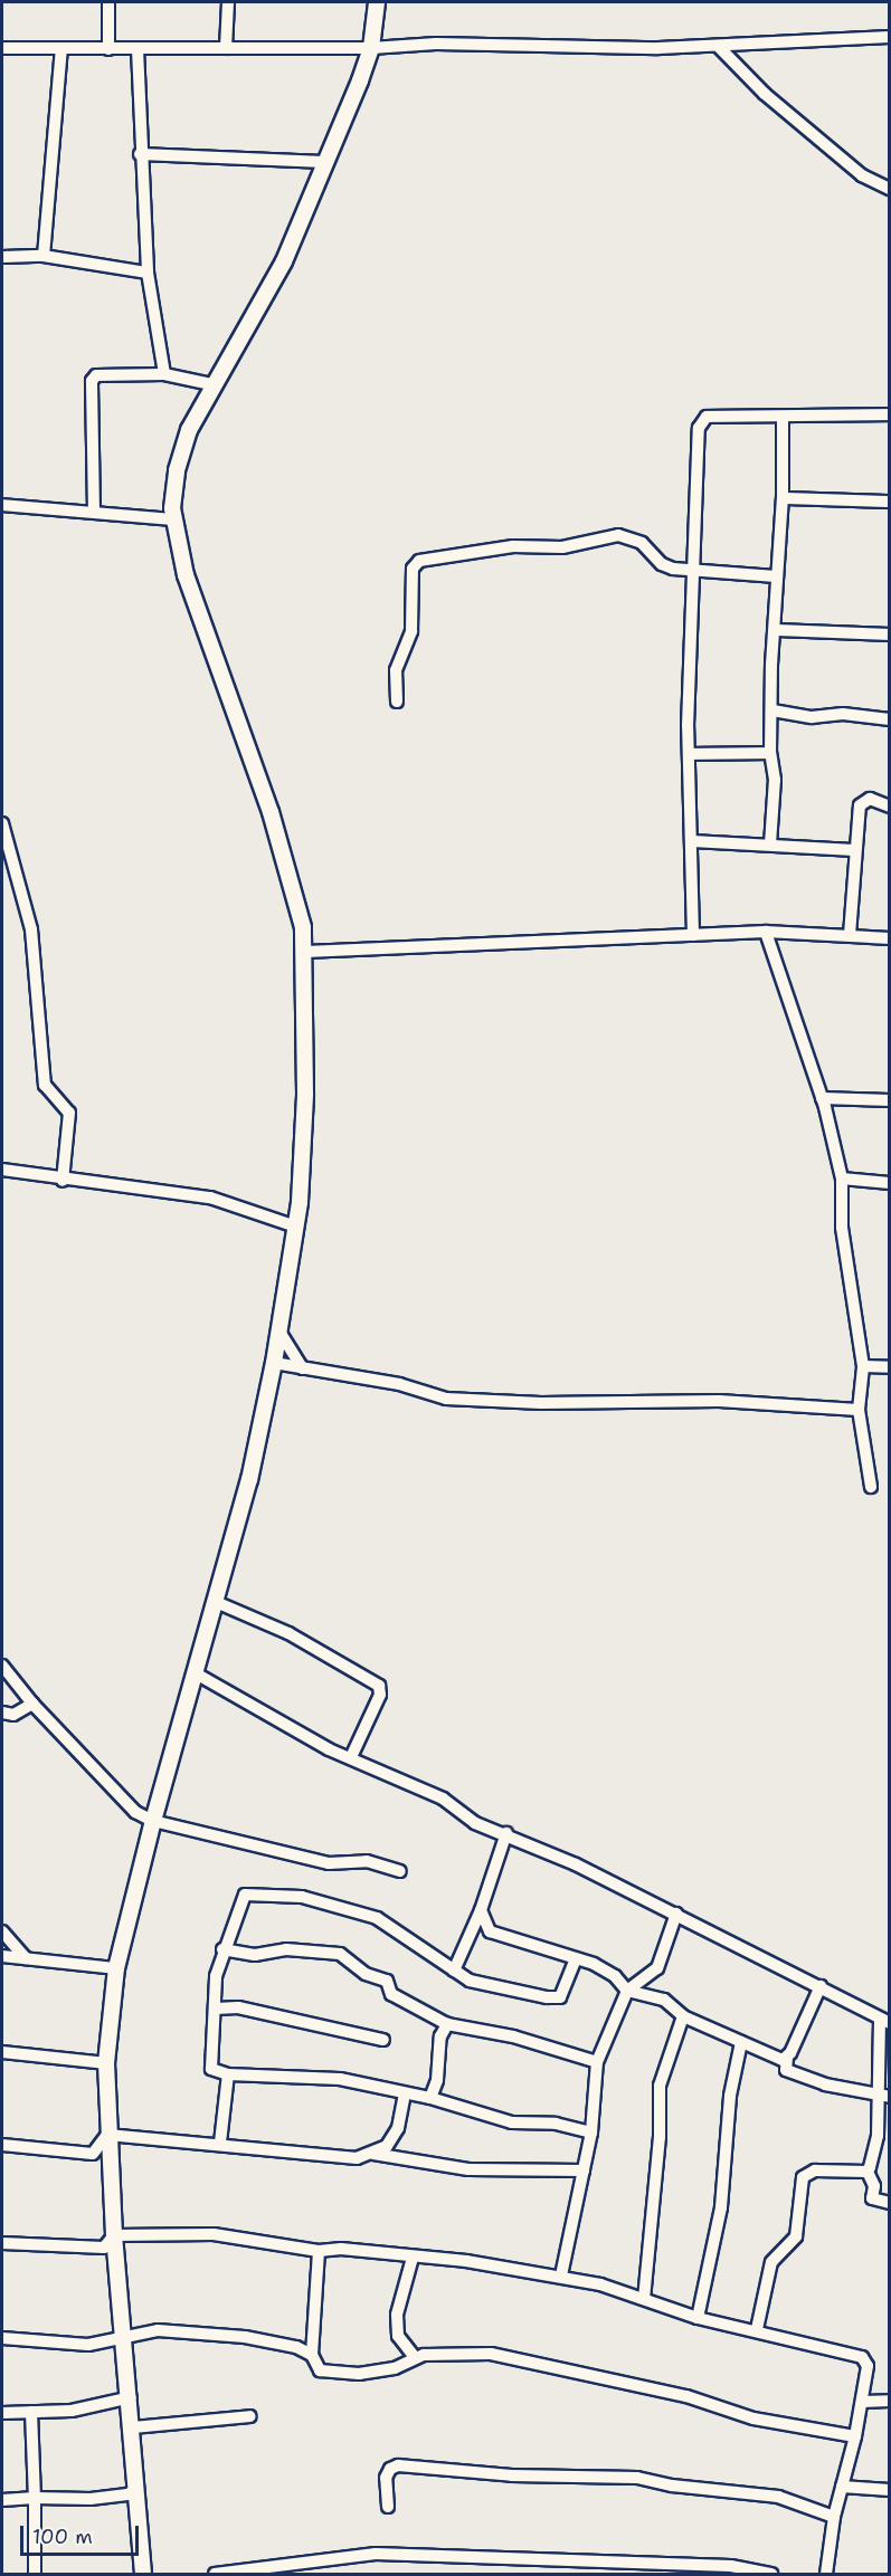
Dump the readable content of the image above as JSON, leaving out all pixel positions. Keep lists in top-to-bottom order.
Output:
{
  "scale_bar": "100 m"
}
